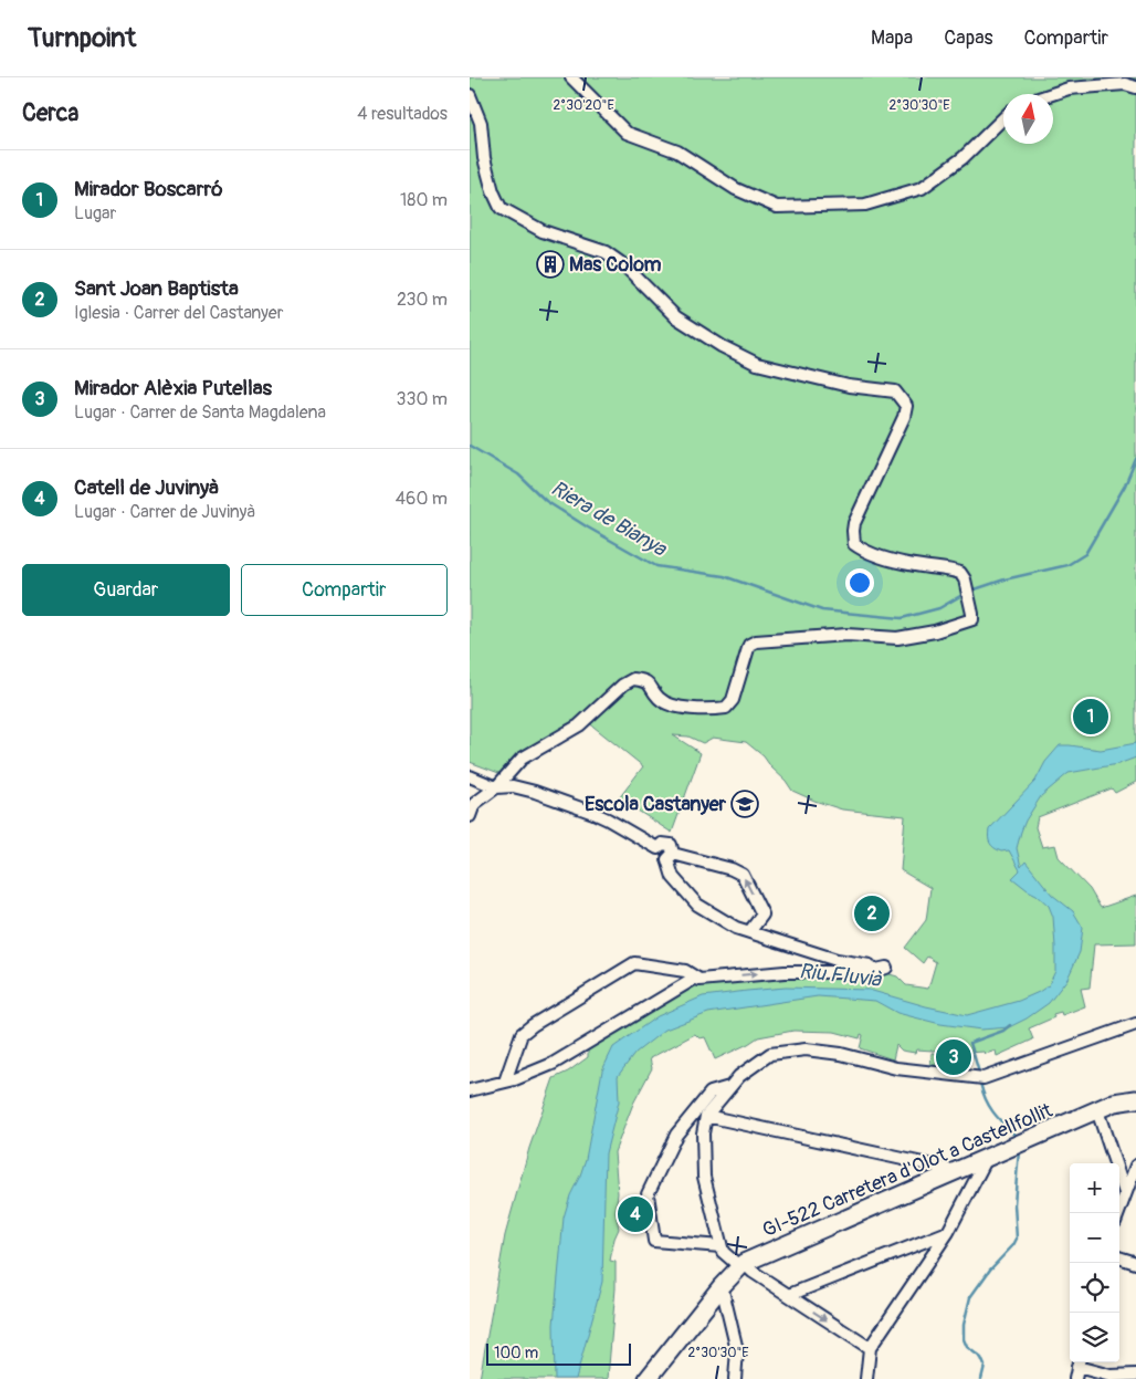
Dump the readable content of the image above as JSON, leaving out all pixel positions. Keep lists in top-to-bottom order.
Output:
{
  "streets": {
    "street": ["GI-522 Carretera d'Olot a Castellfollit"]
  },
  "water": ["Riera de Bianya", "Riu Fluvià"],
  "places": {
    "building": ["Mas Colom"],
    "school or university": ["Escola Castanyer"]
  },
  "scale_bar": "100 m",
  "north": "top",
  "page": {
    "header": "Turnpoint",
    "nav": ["Mapa", "Capas", "Compartir"],
    "heading": ["Cerca", "4 resultados"],
    "list": [
      {
        "mark": "1",
        "name": "Mirador Boscarró",
        "note": "Lugar",
        "value": "180 m"
      },
      {
        "mark": "2",
        "name": "Sant Joan Baptista",
        "note": "Iglesia · Carrer del Castanyer",
        "value": "230 m"
      },
      {
        "mark": "3",
        "name": "Mirador Alèxia Putellas",
        "note": "Lugar · Carrer de Santa Magdalena",
        "value": "330 m"
      },
      {
        "mark": "4",
        "name": "Catell de Juvinyà",
        "note": "Lugar · Carrer de Juvinyà",
        "value": "460 m"
      }
    ],
    "buttons": ["Guardar", "Compartir"],
    "pins": [
      "1",
      "2",
      "3",
      "4"
    ],
    "map_buttons": ["+", "−"],
    "scale": "100 m"
  },
  "coordinates": ["2°30'20\"E", "2°30'30\"E"]
}
